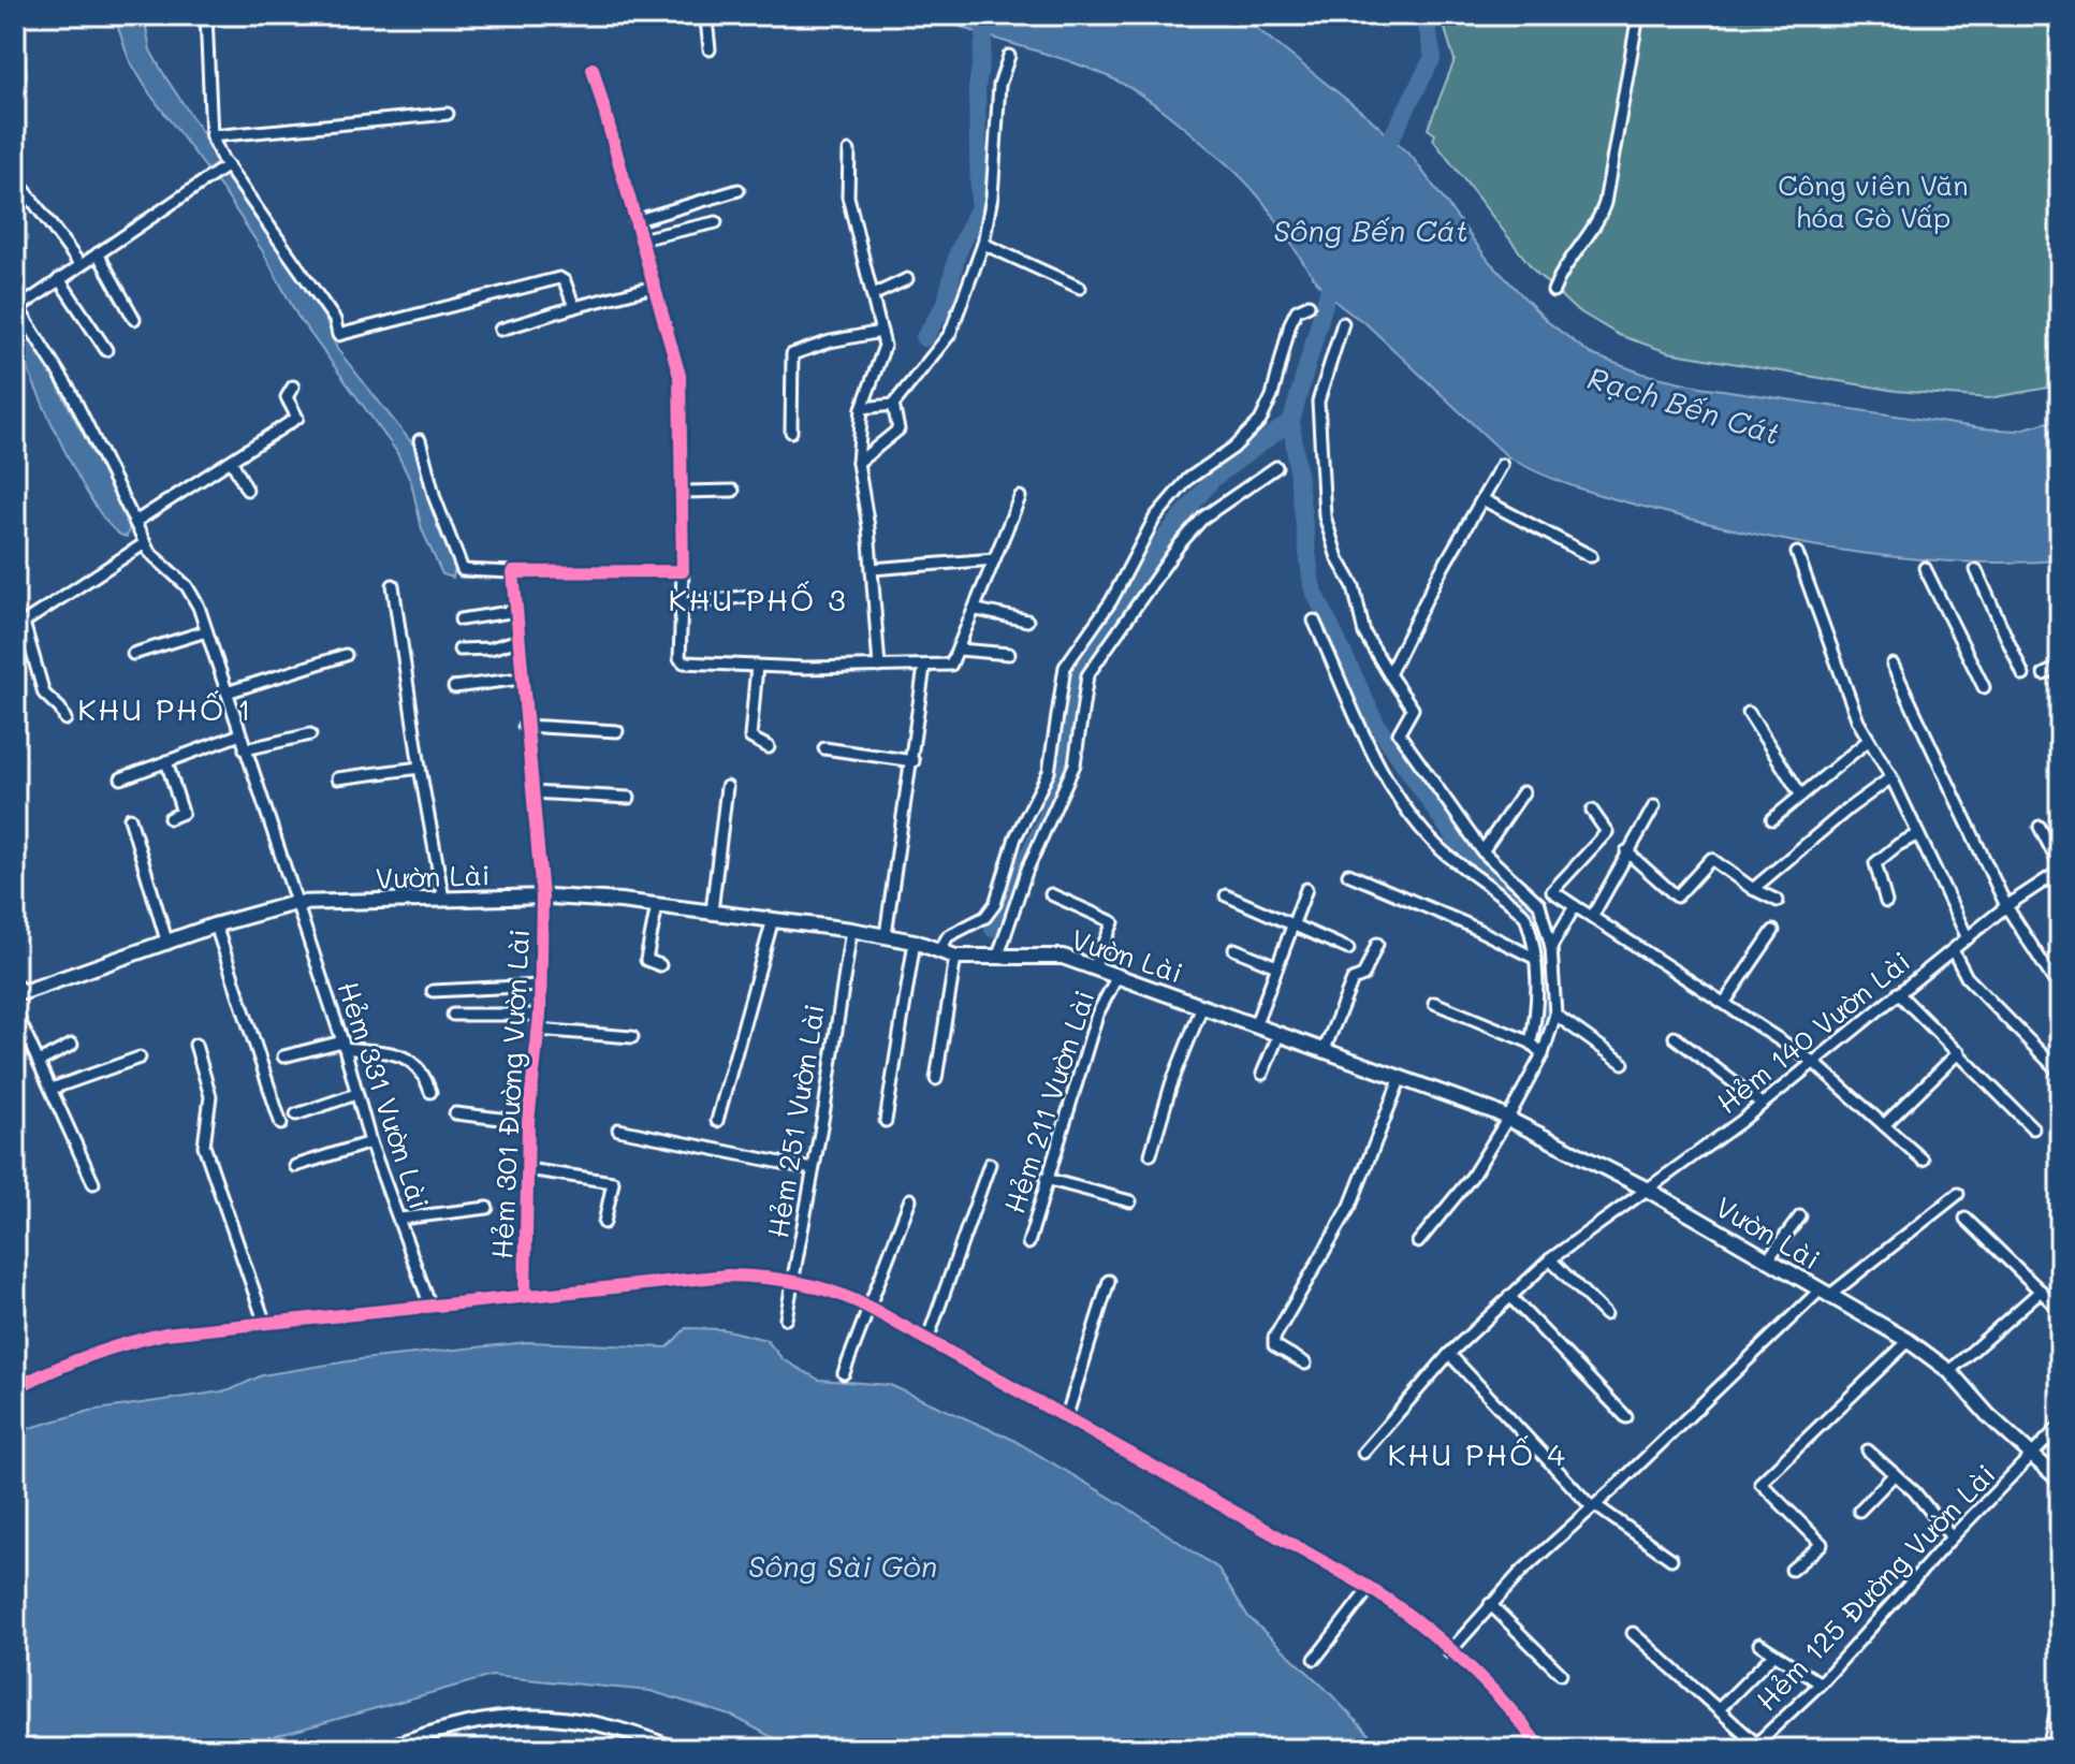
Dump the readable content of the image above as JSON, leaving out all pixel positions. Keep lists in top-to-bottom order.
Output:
{
  "streets": {
    "main road": ["Vườn Lài"],
    "street": [
      "Hẻm 140 Vườn Lài",
      "Hẻm 301 Đường Vườn Lài",
      "Hẻm 331 Vườn Lài",
      "Hẻm 211 Vườn Lài",
      "Hẻm 251 Vườn Lài",
      "Hẻm 125 Đường Vườn Lài"
    ]
  },
  "crossings": [
    ["Vườn Lài", "Hẻm 140 Vườn Lài"],
    ["Vườn Lài", "Hẻm 301 Đường Vườn Lài"],
    ["Vườn Lài", "Hẻm 331 Vườn Lài"],
    ["Vườn Lài", "Hẻm 211 Vườn Lài"],
    ["Vườn Lài", "Hẻm 251 Vườn Lài"],
    ["Vườn Lài", "Hẻm 125 Đường Vườn Lài"]
  ],
  "districts": ["KHU PHỐ 3", "KHU PHỐ 1", "KHU PHỐ 4"],
  "water": ["Sông Bến Cát", "Rạch Bến Cát", "Sông Sài Gòn"],
  "parks": ["Công viên Văn hóa Gò Vấp"]
}
